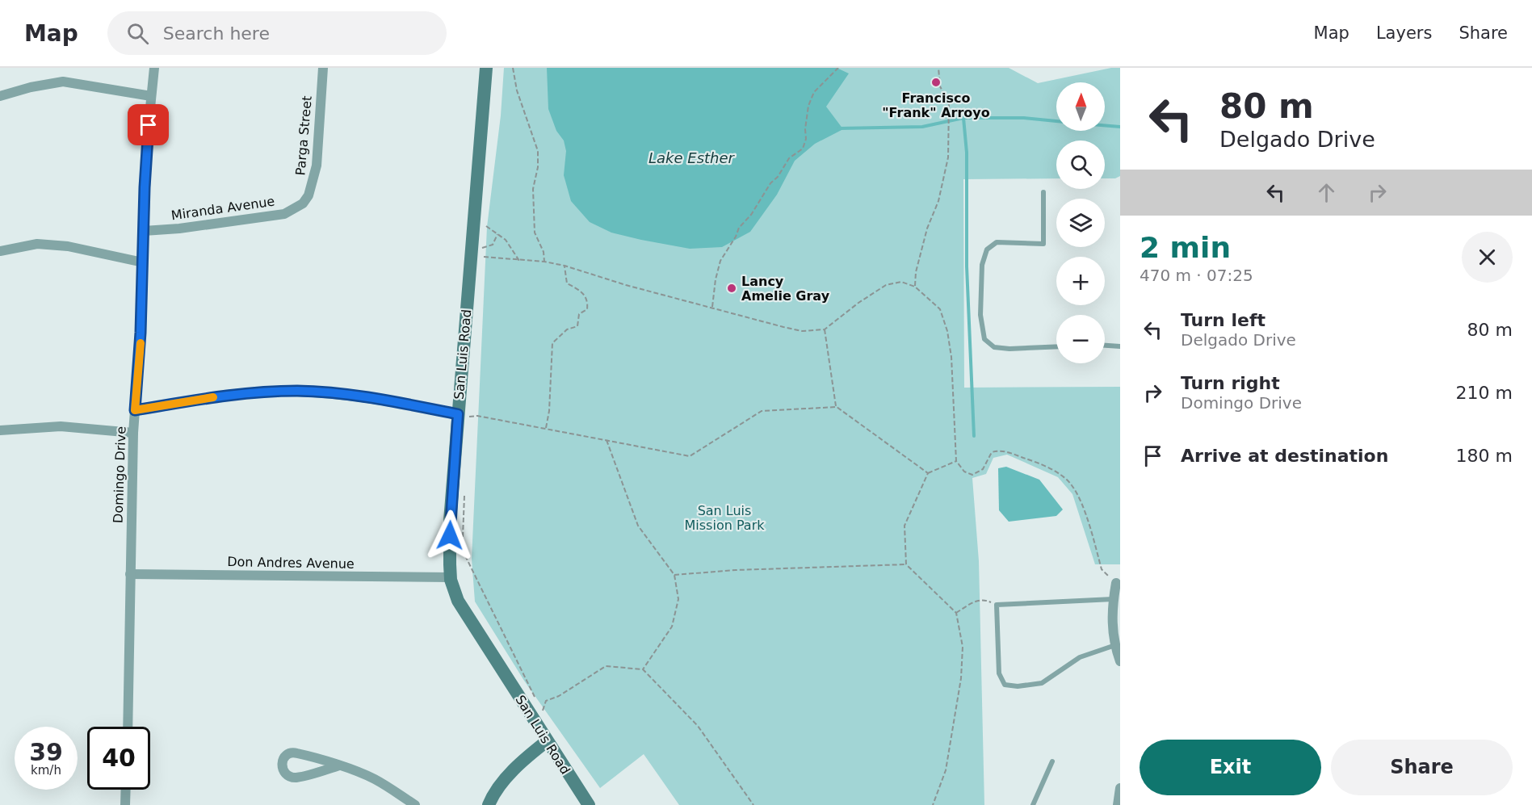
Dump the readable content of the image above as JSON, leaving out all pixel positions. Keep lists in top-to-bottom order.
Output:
{
  "streets": {
    "street": [
      "Parga Street",
      "Miranda Avenue",
      "San Luis Road",
      "Domingo Drive",
      "Don Andres Avenue"
    ]
  },
  "crossings": [
    ["Parga Street", "Miranda Avenue"],
    ["Miranda Avenue", "Domingo Drive"],
    ["San Luis Road", "Don Andres Avenue"],
    ["Domingo Drive", "Don Andres Avenue"]
  ],
  "water": ["Lake Esther"],
  "parks": ["San Luis Mission Park"],
  "places": ["Francisco \"Frank\" Arroyo", "Lancy Amelie Gray"],
  "north": "top",
  "page": {
    "header": "Map",
    "search": "Search here",
    "nav": ["Map", "Layers", "Share"],
    "turn": ["80 m", "Delgado Drive"],
    "map_buttons": ["+", "−"],
    "heading": ["2 min", "470 m · 07:25"],
    "list": [
      {
        "name": "Turn left",
        "note": "Delgado Drive",
        "value": "80 m"
      },
      {
        "name": "Turn right",
        "note": "Domingo Drive",
        "value": "210 m"
      },
      {
        "name": "Arrive at destination",
        "value": "180 m"
      }
    ],
    "speed": "39 km/h",
    "limit": "40",
    "buttons": ["Exit", "Share"]
  }
}
